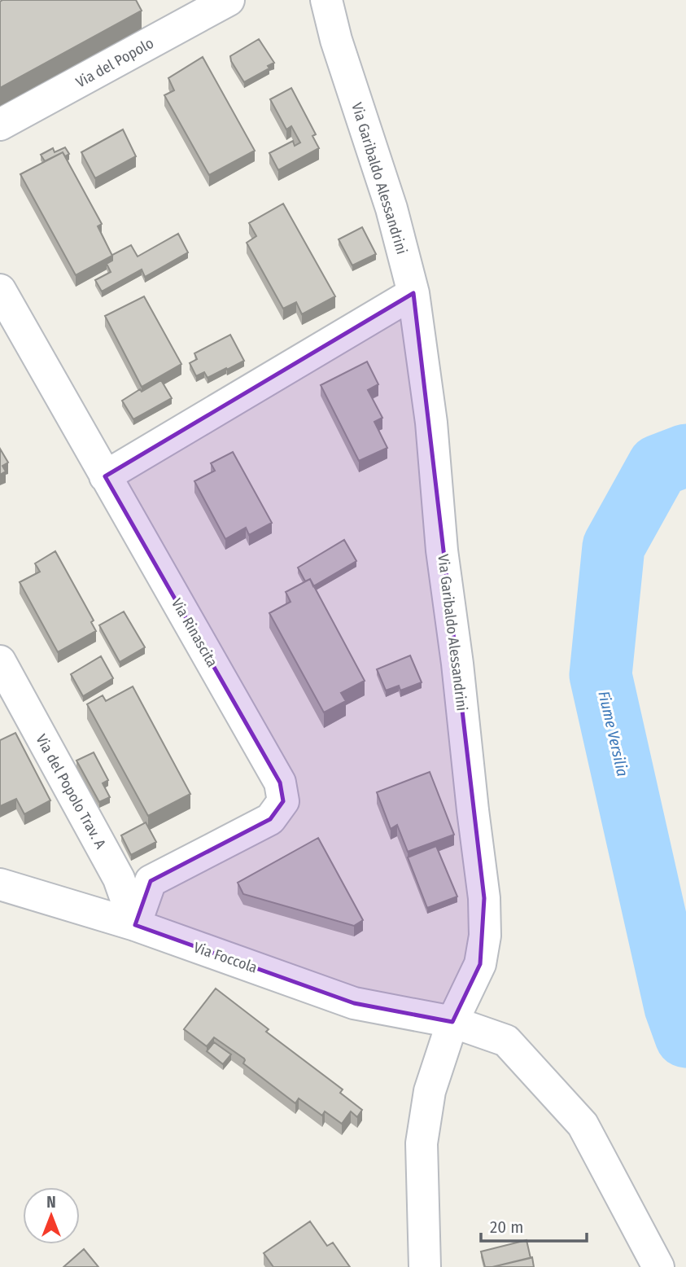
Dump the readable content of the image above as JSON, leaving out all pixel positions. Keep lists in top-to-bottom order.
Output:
{
  "streets": {
    "street": [
      "Via del Popolo",
      "Via Garibaldo Alessandrini",
      "Via Rinascita",
      "Via del Popolo Trav. A",
      "Via Foccola"
    ]
  },
  "crossings": [
    ["Via Garibaldo Alessandrini", "Via Foccola"],
    ["Via Rinascita", "Via del Popolo Trav. A"],
    ["Via Rinascita", "Via Foccola"],
    ["Via del Popolo Trav. A", "Via Foccola"]
  ],
  "water": ["Fiume Versilia"],
  "scale_bar": "20 m",
  "north": "top"
}
